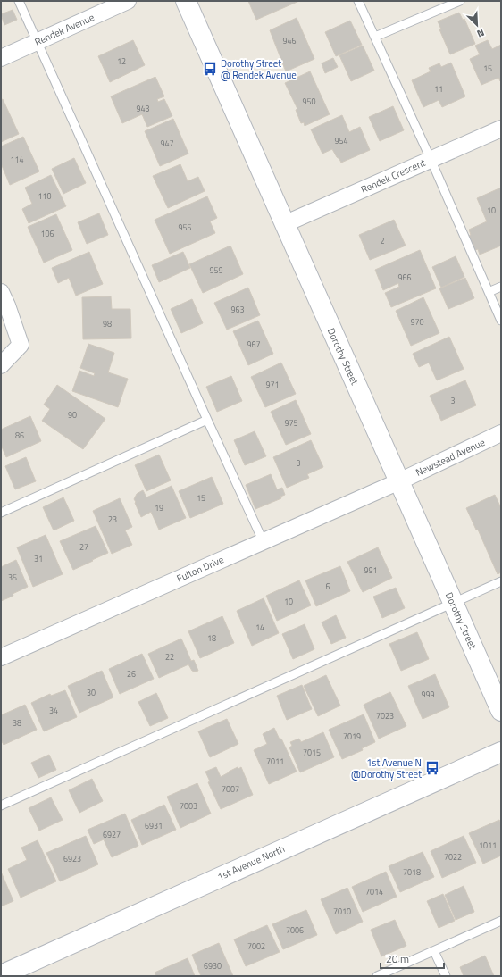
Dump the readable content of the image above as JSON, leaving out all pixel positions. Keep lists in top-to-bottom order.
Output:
{
  "streets": {
    "street": [
      "Rendek Avenue",
      "Rendek Crescent",
      "Dorothy Street",
      "Newstead Avenue",
      "Fulton Drive",
      "1st Avenue North"
    ]
  },
  "crossings": [
    ["Rendek Crescent", "Dorothy Street"],
    ["Dorothy Street", "Newstead Avenue"],
    ["Dorothy Street", "Fulton Drive"],
    ["Newstead Avenue", "Fulton Drive"]
  ],
  "places": {
    "bus stop": ["Dorothy Street @ Rendek Avenue", "1st Avenue N @Dorothy Street"]
  },
  "house_numbers": [
    "946",
    "12",
    "15",
    "11",
    "950",
    "943",
    "954",
    "947",
    "114",
    "110",
    "10",
    "955",
    "106",
    "2",
    "959",
    "966",
    "963",
    "970",
    "98",
    "967",
    "971",
    "3",
    "90",
    "975",
    "86",
    "3",
    "15",
    "19",
    "23",
    "27",
    "31",
    "991",
    "35",
    "6",
    "10",
    "14",
    "18",
    "22",
    "26",
    "30",
    "999",
    "34",
    "7023",
    "38",
    "7019",
    "7015",
    "7011",
    "7007",
    "7003",
    "6931",
    "6927",
    "1011",
    "7022",
    "6923",
    "7018",
    "7014",
    "7010",
    "7006",
    "7002",
    "6930"
  ],
  "scale_bar": "20 m",
  "north": "bottom right"
}
